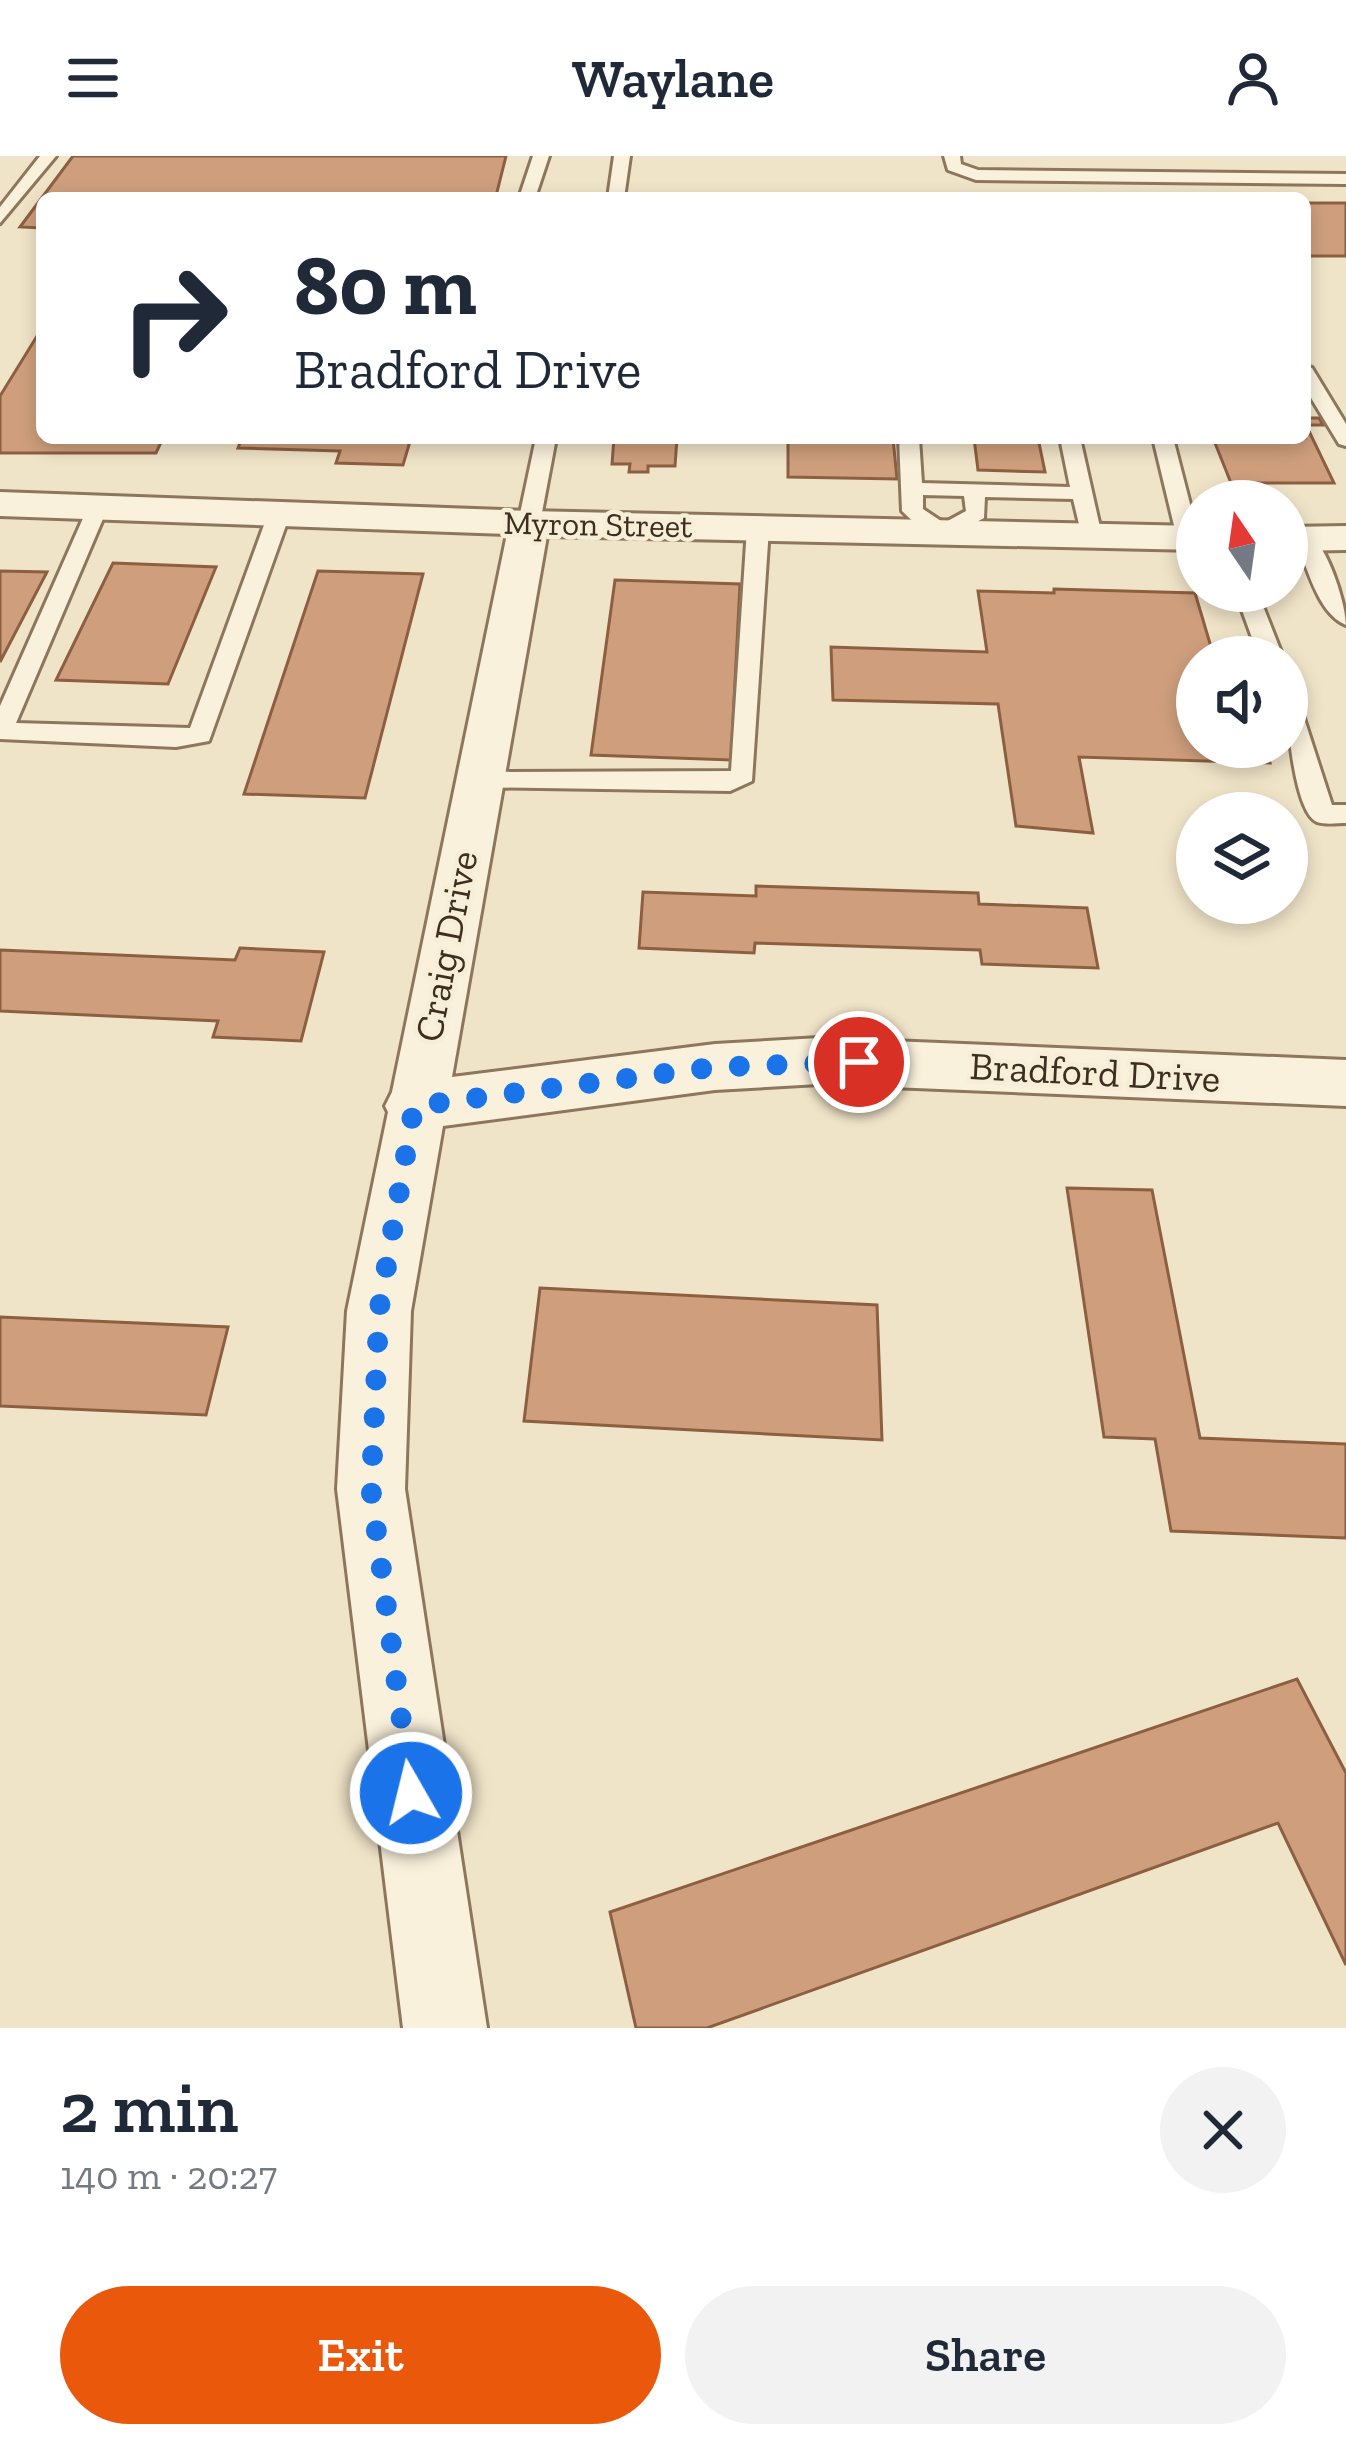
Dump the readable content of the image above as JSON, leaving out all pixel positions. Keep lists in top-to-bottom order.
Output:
{
  "streets": {
    "street": ["Myron Street", "Craig Drive", "Bradford Drive"]
  },
  "crossings": [
    ["Myron Street", "Craig Drive"],
    ["Craig Drive", "Bradford Drive"]
  ],
  "north": "top",
  "page": {
    "header": "Waylane",
    "turn": ["80 m", "Bradford Drive"],
    "heading": ["2 min", "140 m · 20:27"],
    "buttons": ["Exit", "Share"]
  }
}
